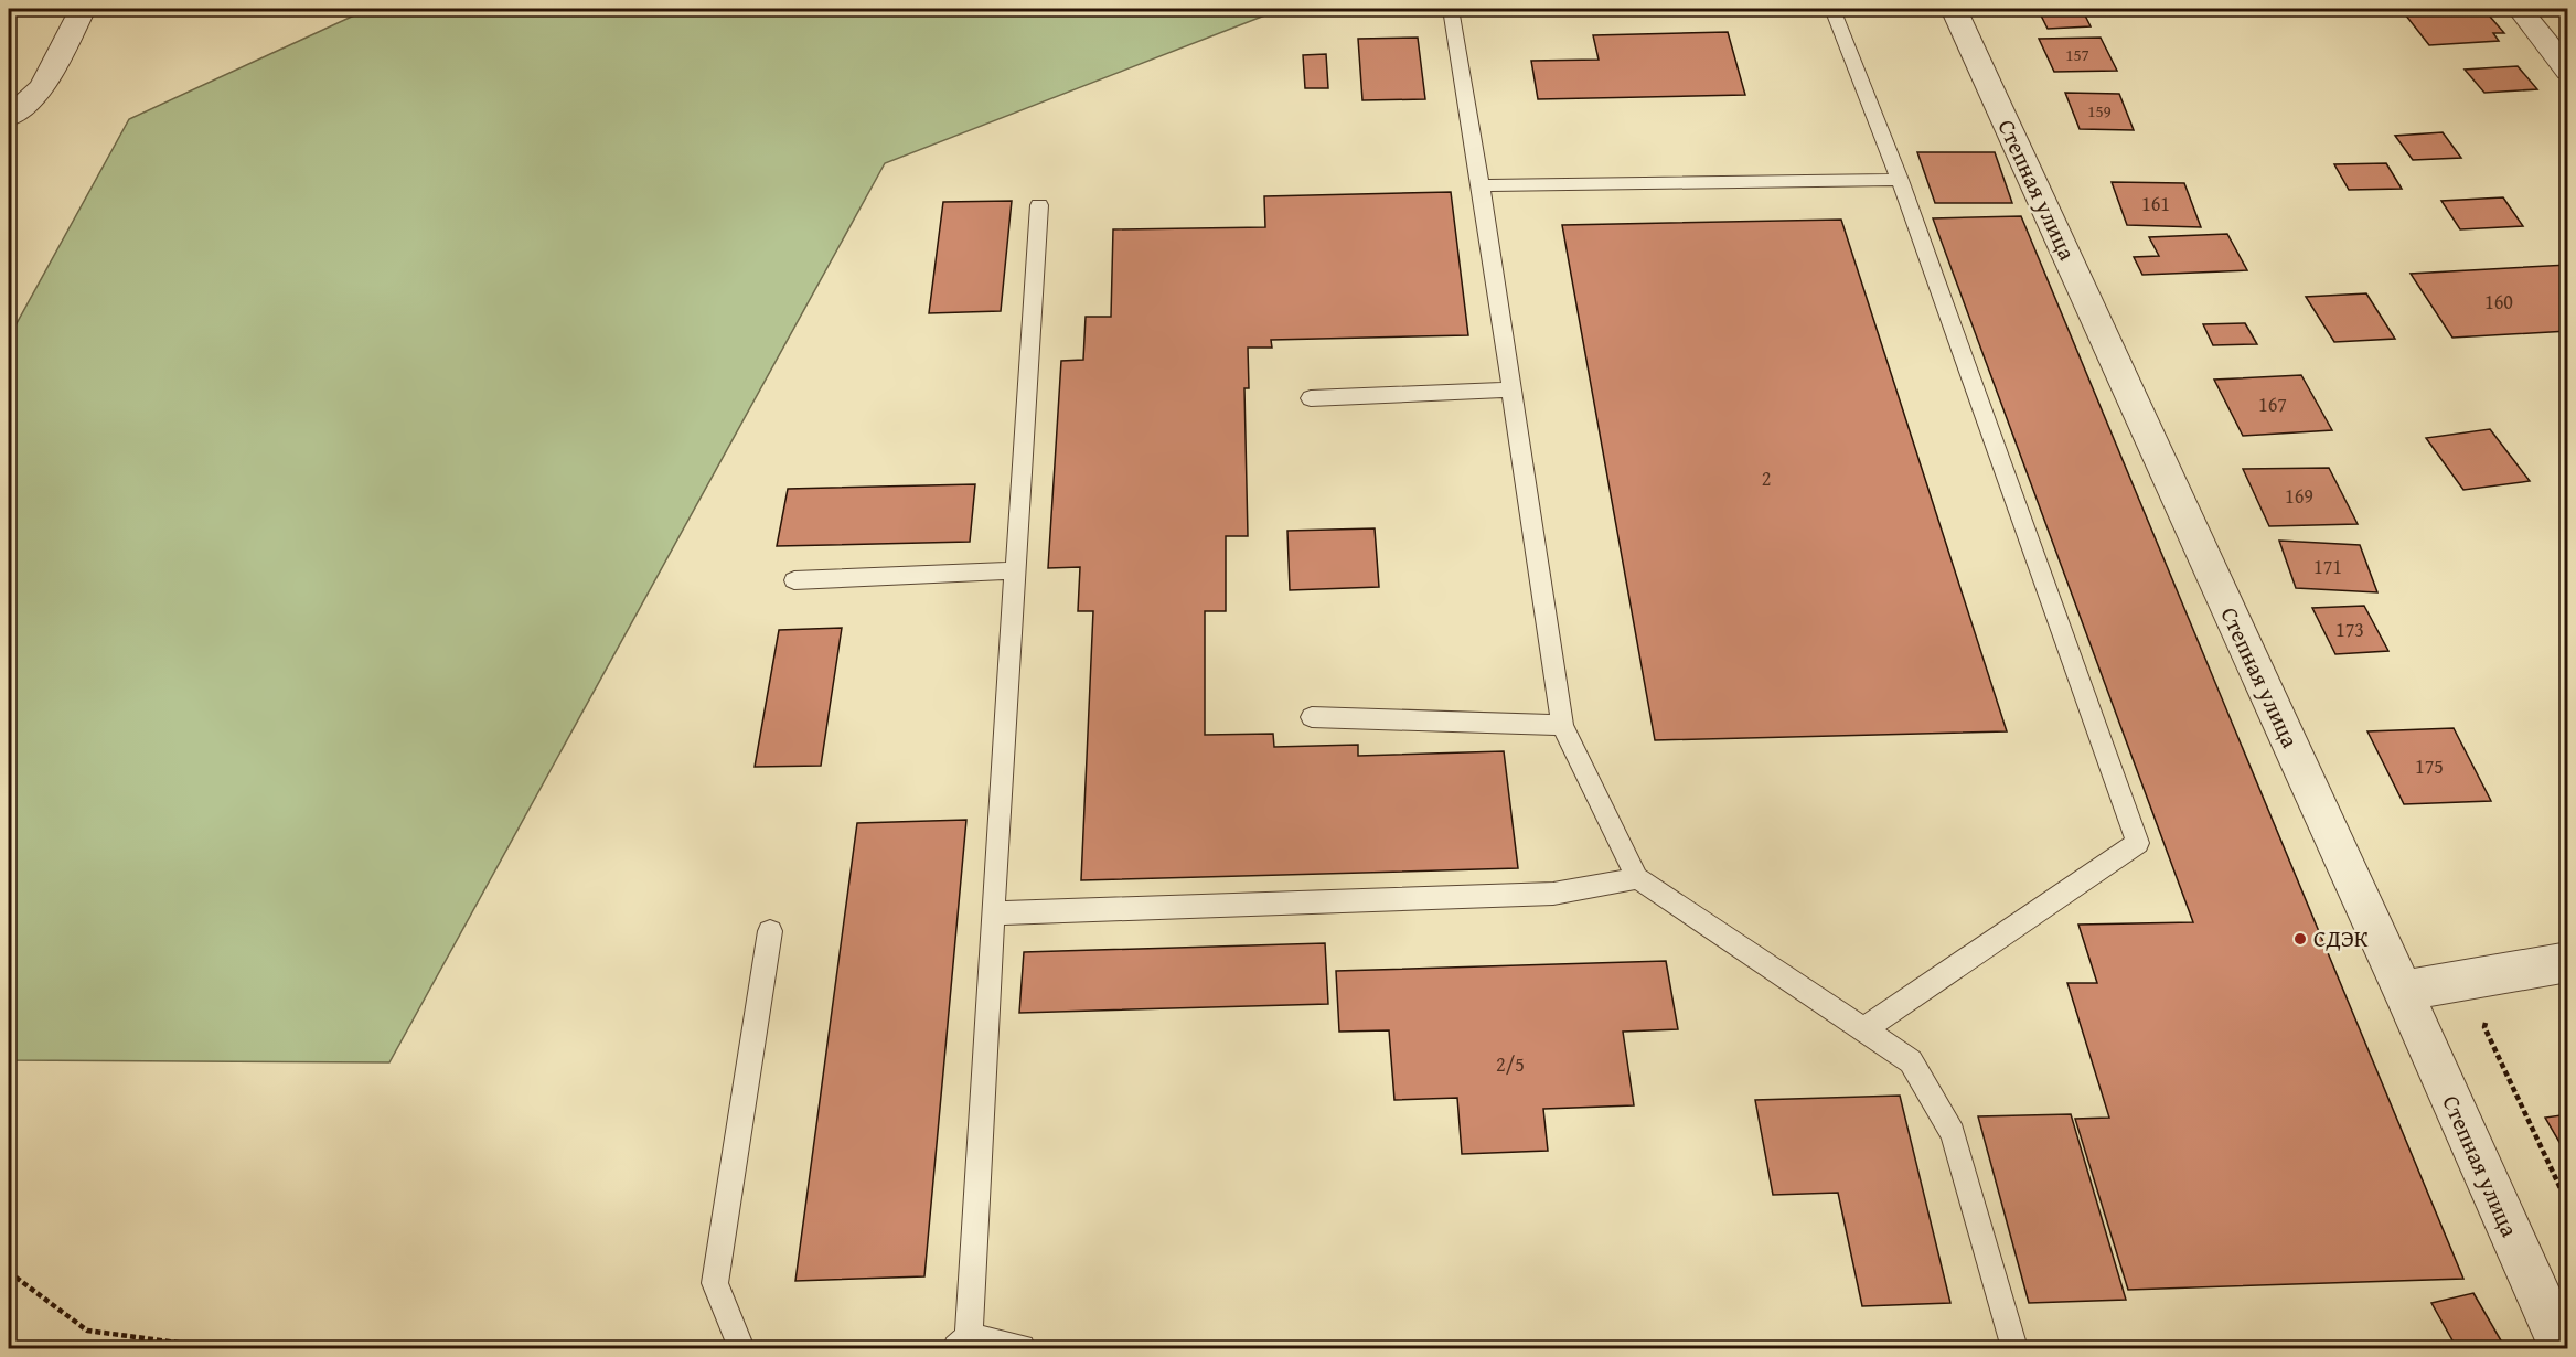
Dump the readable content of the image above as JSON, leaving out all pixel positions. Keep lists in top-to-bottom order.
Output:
{
  "streets": {
    "street": ["Степная улица"]
  },
  "places": ["СДЭК"],
  "house_numbers": [
    "157",
    "159",
    "161",
    "160",
    "167",
    "2",
    "169",
    "171",
    "173",
    "175",
    "2/5"
  ]
}
